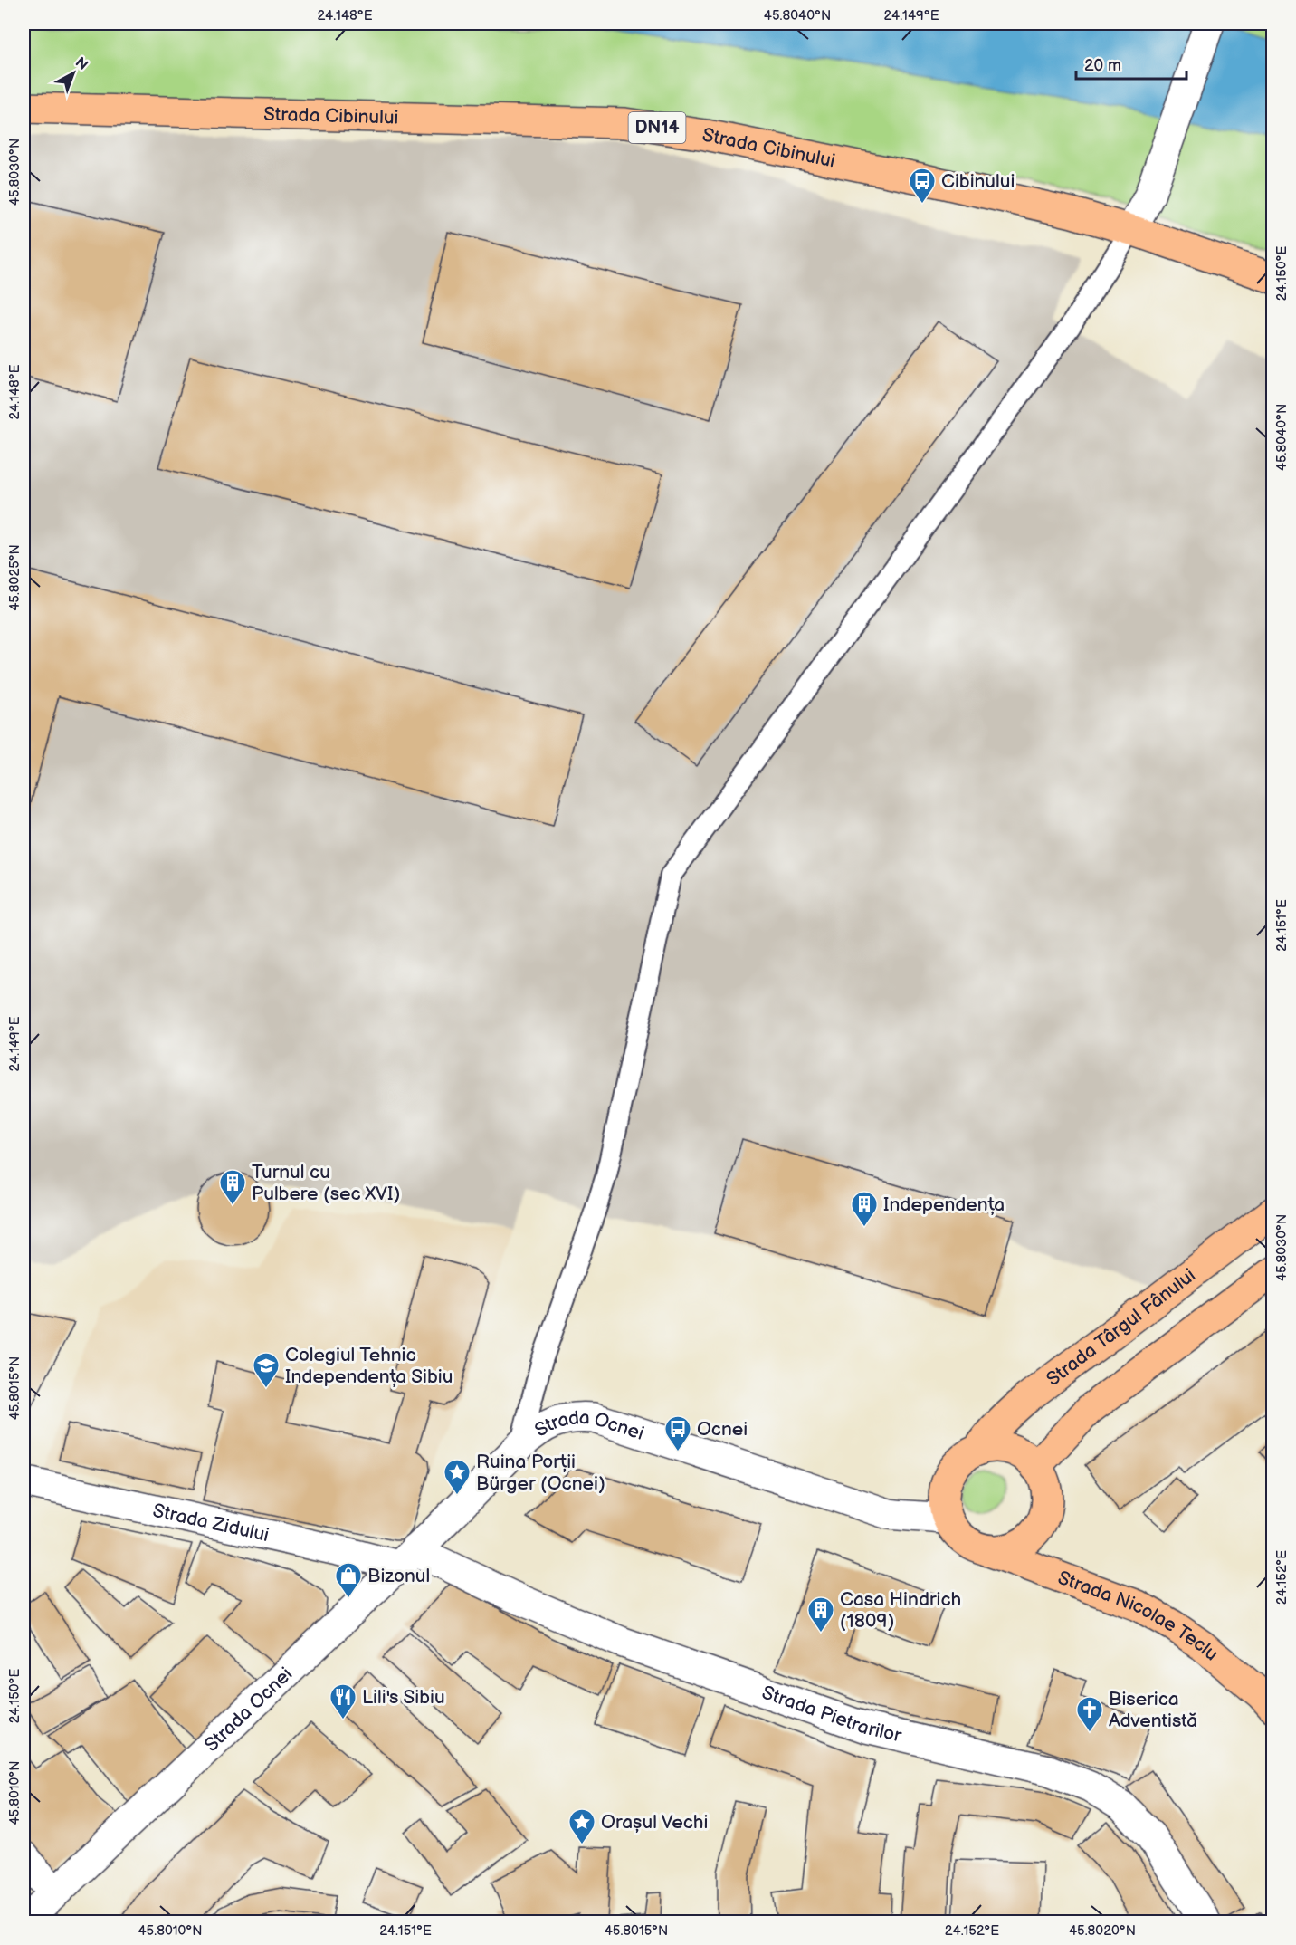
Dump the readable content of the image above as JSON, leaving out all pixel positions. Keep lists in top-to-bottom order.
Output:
{
  "streets": {
    "main road": [
      "Strada Cibinului",
      "DN14",
      "Strada Târgul Fânului",
      "Strada Nicolae Teclu"
    ],
    "street": ["Strada Ocnei", "Strada Zidului", "Strada Pietrarilor"]
  },
  "crossings": [
    ["Strada Târgul Fânului", "Strada Ocnei"],
    ["Strada Târgul Fânului", "Strada Nicolae Teclu"],
    ["Strada Ocnei", "Strada Zidului"],
    ["Strada Ocnei", "Strada Nicolae Teclu"],
    ["Strada Ocnei", "Strada Pietrarilor"],
    ["Strada Zidului", "Strada Pietrarilor"]
  ],
  "places": {
    "bus stop": ["Cibinului", "Ocnei"],
    "building": ["Turnul cu Pulbere (sec XVI)", "Independența", "Casa Hindrich (1809)"],
    "school or university": ["Colegiul Tehnic Independența Sibiu"],
    "place": ["Ruina Porții Bürger (Ocnei)", "Orașul Vechi"],
    "shop": ["Bizonul"],
    "restaurant": ["Lili's Sibiu"],
    "church": ["Biserica Adventistă"]
  },
  "scale_bar": "20 m",
  "north": "top right",
  "coordinates": [
    "24.148°E",
    "45.8040°N",
    "24.149°E",
    "45.8030°N",
    "24.150°E",
    "45.8025°N",
    "24.151°E",
    "45.8015°N",
    "24.152°E",
    "45.8010°N",
    "45.8020°N"
  ]
}
